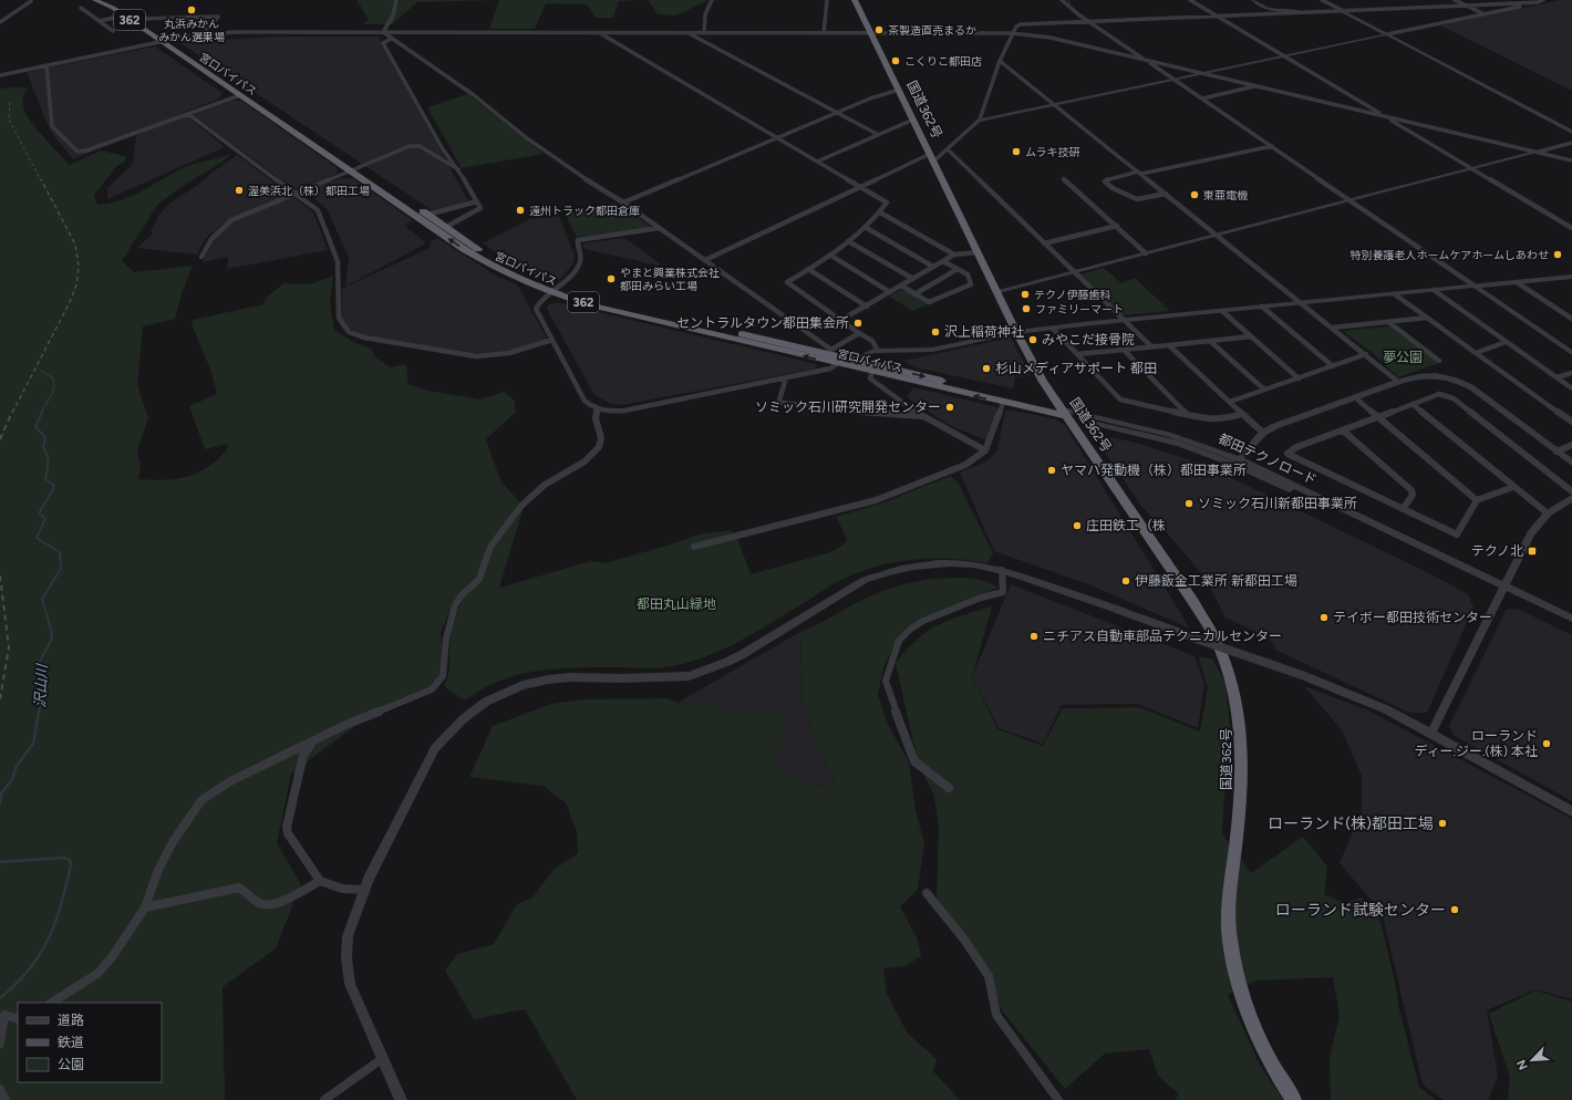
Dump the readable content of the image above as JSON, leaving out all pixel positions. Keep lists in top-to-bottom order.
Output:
{
  "streets": {
    "highway": ["362", "宮口バイパス", "国道362号"],
    "street": ["都田テクノロード"]
  },
  "crossings": [
    ["宮口バイパス", "国道362号"],
    ["宮口バイパス", "都田テクノロード"],
    ["国道362号", "都田テクノロード"]
  ],
  "water": ["沢山川"],
  "parks": ["夢公園", "都田丸山緑地"],
  "places": {
    "other": [
      "丸浜みかん みかん選果場",
      "茶製造直売まるか",
      "こくりこ都田店",
      "ムラキ技研",
      "渥美浜北（株）都田工場",
      "東亜電機",
      "遠州トラック都田倉庫",
      "特別養護老人ホームケアホームしあわせ",
      "やまと興業株式会社 都田みらい工場",
      "テクノ伊藤歯科",
      "ファミリーマート",
      "セントラルタウン都田集会所",
      "沢上稲荷神社",
      "みやこだ接骨院",
      "杉山メディアサポート 都田",
      "ソミック石川研究開発センター",
      "ヤマハ発動機（株）都田事業所",
      "ソミック石川新都田事業所",
      "庄田鉄工（株",
      "伊藤鈑金工業所 新都田工場",
      "テイボー都田技術センター",
      "ニチアス自動車部品テクニカルセンター",
      "ローランド ディー.ジー.(株) 本社",
      "ローランド(株)都田工場",
      "ローランド試験センター"
    ],
    "transit": ["テクノ北"]
  },
  "legend": ["道路", "鉄道", "公園"],
  "north": "bottom left"
}
